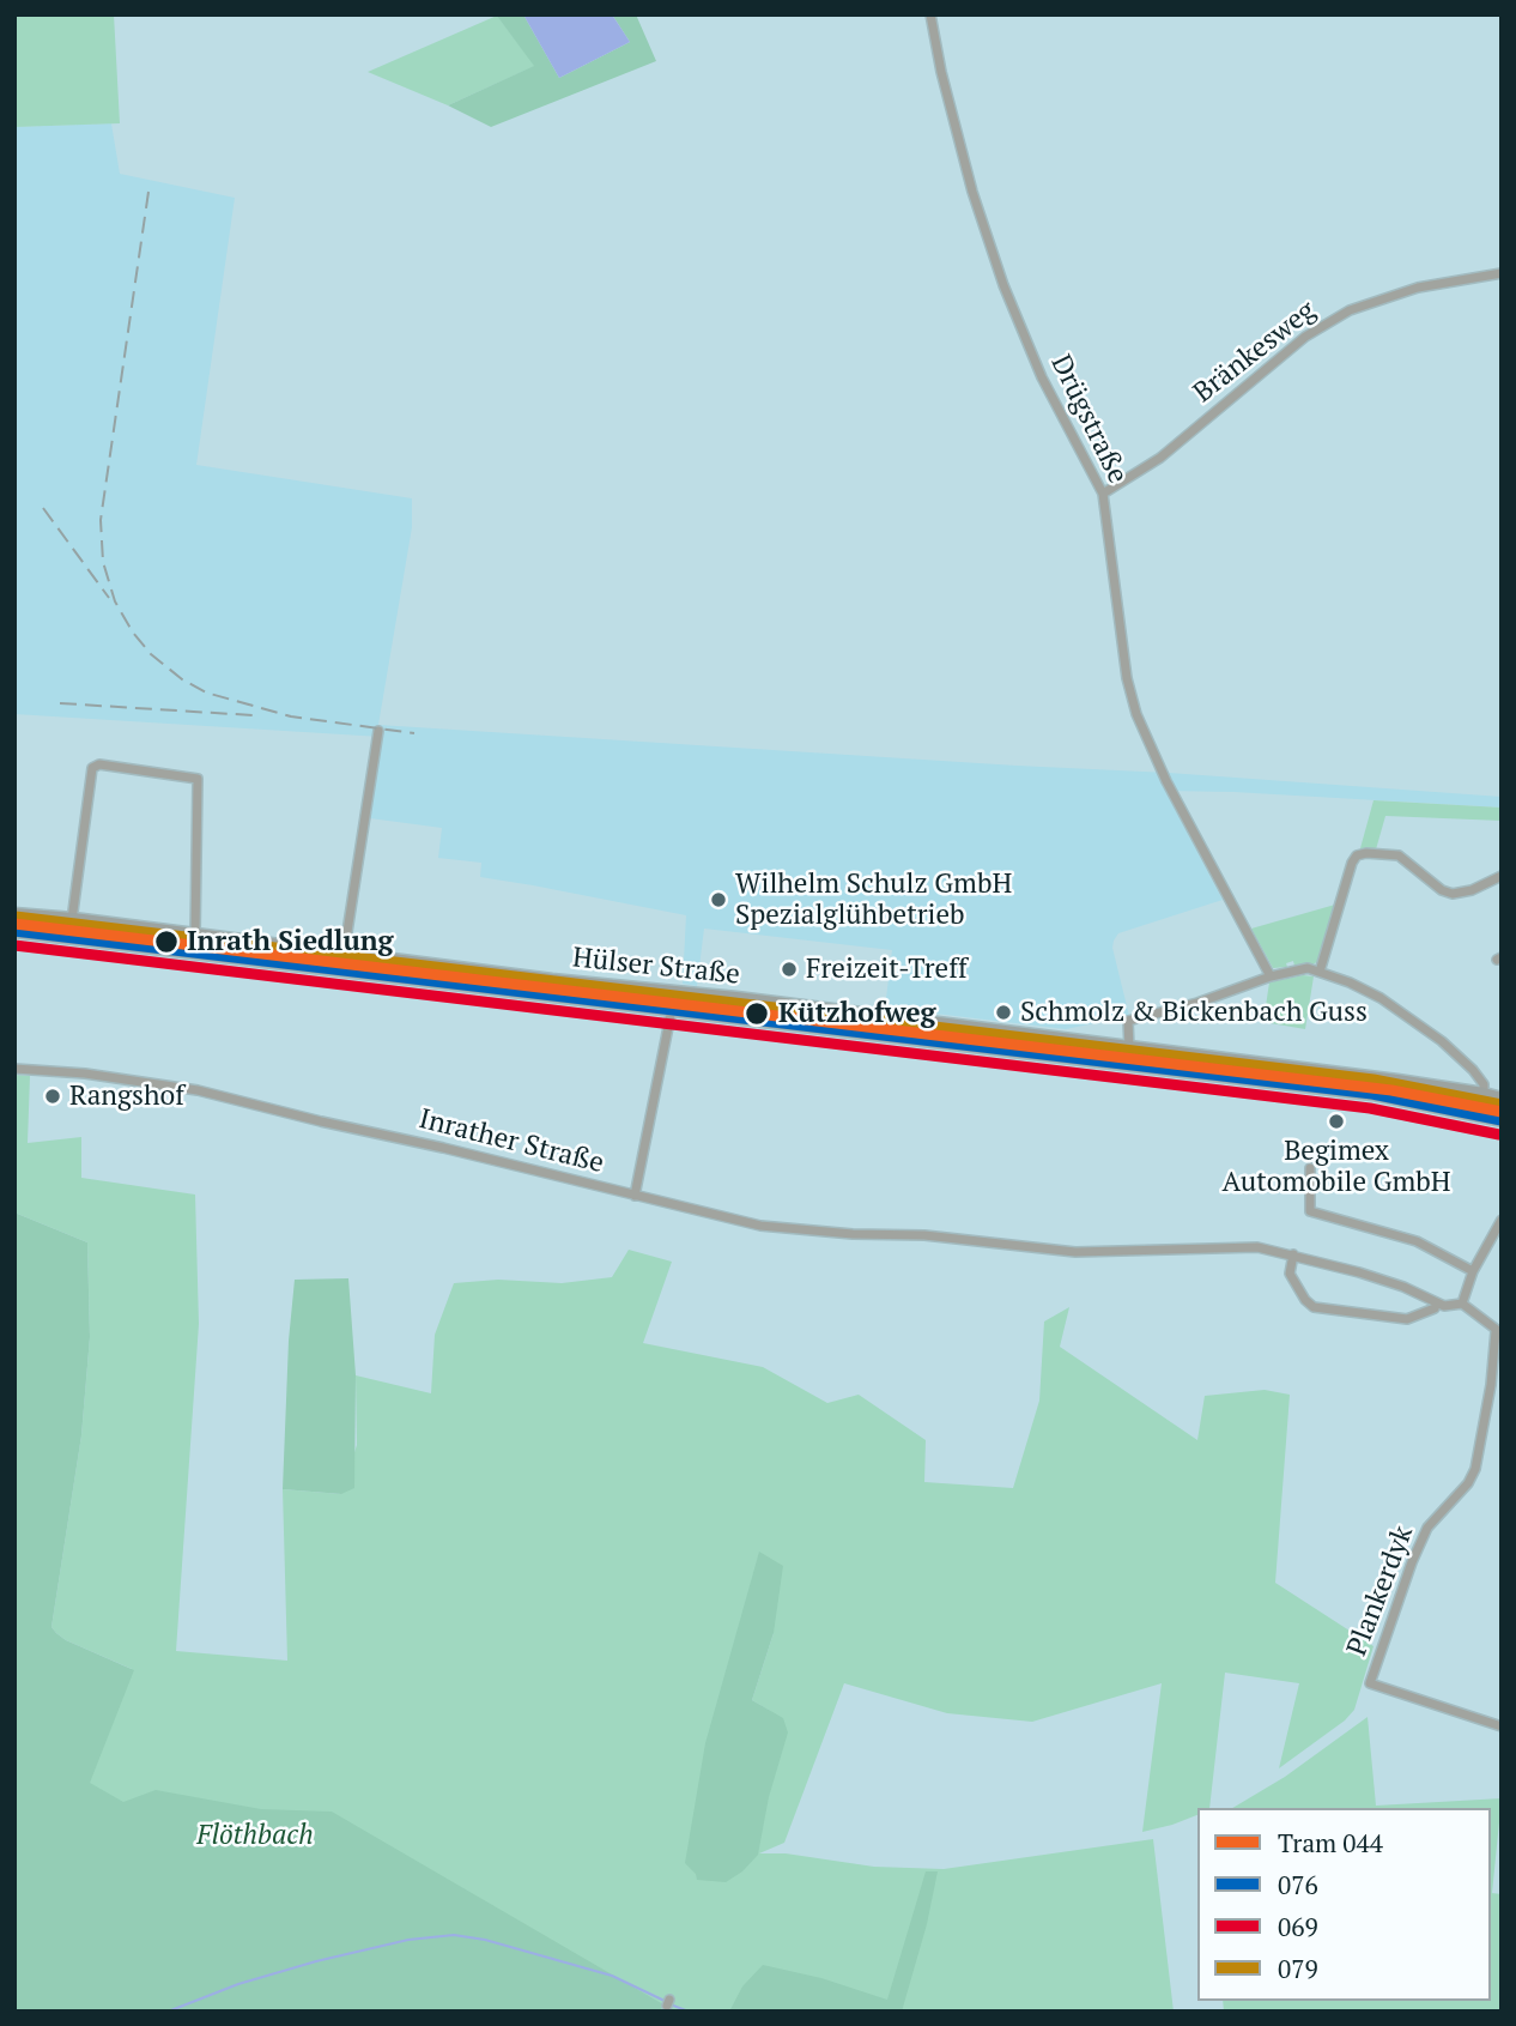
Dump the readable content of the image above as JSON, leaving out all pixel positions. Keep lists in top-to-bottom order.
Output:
{
  "streets": {
    "street": [
      "Bränkesweg",
      "Drügstraße",
      "Hülser Straße",
      "Inrather Straße",
      "Plankerdyk"
    ]
  },
  "crossings": [
    ["Bränkesweg", "Drügstraße"]
  ],
  "parks": ["Flöthbach"],
  "places": [
    "Wilhelm Schulz GmbH Spezialglühbetrieb",
    "Inrath Siedlung",
    "Freizeit-Treff",
    "Schmolz & Bickenbach Guss",
    "Kützhofweg",
    "Rangshof",
    "Begimex Automobile GmbH"
  ],
  "lines": [
    "transit line 079",
    "tram line 044",
    "transit line 076",
    "transit line 069"
  ],
  "legend": [
    "Tram 044",
    "076",
    "069",
    "079"
  ]
}
